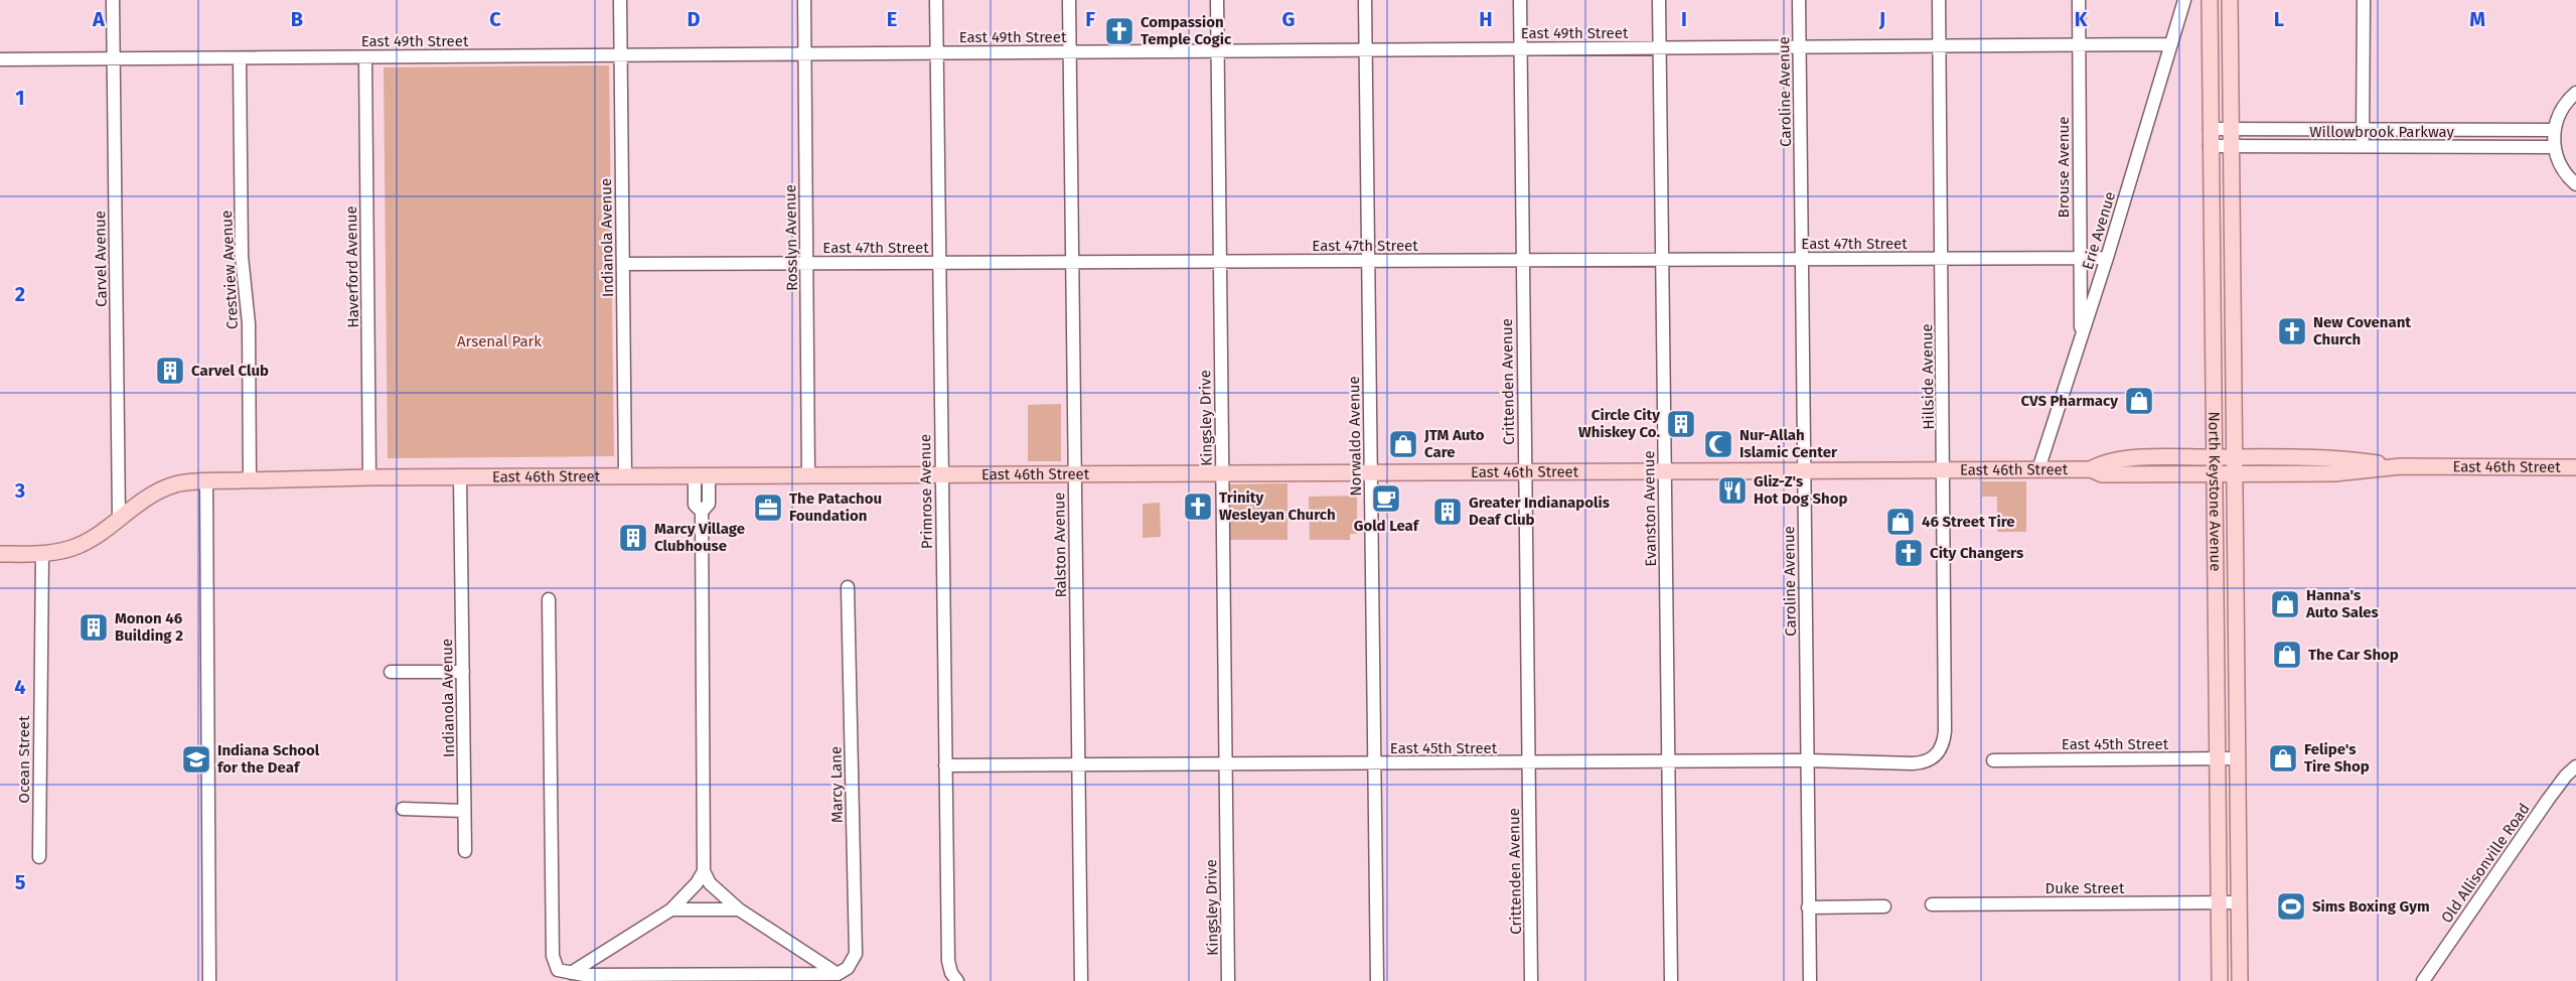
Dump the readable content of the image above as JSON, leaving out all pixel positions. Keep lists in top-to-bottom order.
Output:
{
  "streets": {
    "main road": ["East 46th Street", "North Keystone Avenue"],
    "street": [
      "East 49th Street",
      "Caroline Avenue",
      "Willowbrook Parkway",
      "Brouse Avenue",
      "Erie Avenue",
      "Indianola Avenue",
      "Rosslyn Avenue",
      "East 47th Street",
      "Carvel Avenue",
      "Haverford Avenue",
      "Crestview Avenue",
      "Hillside Avenue",
      "Crittenden Avenue",
      "Kingsley Drive",
      "Norwaldo Avenue",
      "Primrose Avenue",
      "Evanston Avenue",
      "Ralston Avenue",
      "East 45th Street",
      "Ocean Street",
      "Marcy Lane",
      "Old Allisonville Road",
      "Duke Street"
    ]
  },
  "crossings": [
    ["East 49th Street", "Caroline Avenue"],
    ["East 49th Street", "Brouse Avenue"],
    ["East 49th Street", "Erie Avenue"],
    ["East 49th Street", "Indianola Avenue"],
    ["East 49th Street", "Rosslyn Avenue"],
    ["East 49th Street", "Carvel Avenue"],
    ["East 49th Street", "Haverford Avenue"],
    ["East 49th Street", "Crestview Avenue"],
    ["East 49th Street", "Hillside Avenue"],
    ["East 49th Street", "Crittenden Avenue"],
    ["East 49th Street", "Kingsley Drive"],
    ["East 49th Street", "Norwaldo Avenue"],
    ["East 49th Street", "Primrose Avenue"],
    ["East 49th Street", "Evanston Avenue"],
    ["East 49th Street", "Ralston Avenue"],
    ["Caroline Avenue", "East 47th Street"],
    ["Caroline Avenue", "East 46th Street"],
    ["Caroline Avenue", "East 45th Street"],
    ["Willowbrook Parkway", "North Keystone Avenue"],
    ["Brouse Avenue", "Erie Avenue"],
    ["Brouse Avenue", "East 47th Street"],
    ["Erie Avenue", "East 47th Street"],
    ["Erie Avenue", "East 46th Street"],
    ["Indianola Avenue", "East 47th Street"],
    ["Indianola Avenue", "East 46th Street"],
    ["Rosslyn Avenue", "East 47th Street"],
    ["Rosslyn Avenue", "East 46th Street"],
    ["East 47th Street", "Hillside Avenue"],
    ["East 47th Street", "Crittenden Avenue"],
    ["East 47th Street", "Kingsley Drive"],
    ["East 47th Street", "Norwaldo Avenue"],
    ["East 47th Street", "Primrose Avenue"],
    ["East 47th Street", "Evanston Avenue"],
    ["East 47th Street", "Ralston Avenue"],
    ["Carvel Avenue", "East 46th Street"],
    ["Haverford Avenue", "East 46th Street"],
    ["Crestview Avenue", "East 46th Street"],
    ["Hillside Avenue", "East 46th Street"],
    ["Hillside Avenue", "East 45th Street"],
    ["Crittenden Avenue", "East 46th Street"],
    ["Crittenden Avenue", "East 45th Street"],
    ["Kingsley Drive", "East 46th Street"],
    ["Kingsley Drive", "East 45th Street"],
    ["Norwaldo Avenue", "East 46th Street"],
    ["Norwaldo Avenue", "East 45th Street"],
    ["East 46th Street", "North Keystone Avenue"],
    ["East 46th Street", "Primrose Avenue"],
    ["East 46th Street", "Evanston Avenue"],
    ["East 46th Street", "Ralston Avenue"],
    ["East 46th Street", "Ocean Street"],
    ["North Keystone Avenue", "East 45th Street"],
    ["North Keystone Avenue", "Duke Street"],
    ["Primrose Avenue", "East 45th Street"],
    ["Evanston Avenue", "East 45th Street"],
    ["Ralston Avenue", "East 45th Street"]
  ],
  "parks": ["Arsenal Park"],
  "places": {
    "church": [
      "Compassion Temple Cogic",
      "New Covenant Church",
      "Trinity Wesleyan Church",
      "City Changers"
    ],
    "building": [
      "Carvel Club",
      "Circle City Whiskey Co.",
      "Greater Indianapolis Deaf Club",
      "Marcy Village Clubhouse",
      "Monon 46 Building 2"
    ],
    "shop": [
      "CVS Pharmacy",
      "JTM Auto Care",
      "46 Street Tire",
      "Hanna's Auto Sales",
      "The Car Shop",
      "Felipe's Tire Shop"
    ],
    "mosque": ["Nur-Allah Islamic Center"],
    "restaurant": ["Gliz-Z's Hot Dog Shop"],
    "cafe": ["Gold Leaf"],
    "office": ["The Patachou Foundation"],
    "school or university": ["Indiana School for the Deaf"],
    "sports": ["Sims Boxing Gym"]
  },
  "grid": {
    "columns": [
      "A",
      "B",
      "C",
      "D",
      "E",
      "F",
      "G",
      "H",
      "I",
      "J",
      "K",
      "L",
      "M"
    ],
    "rows": [
      "1",
      "2",
      "3",
      "4",
      "5"
    ]
  }
}
